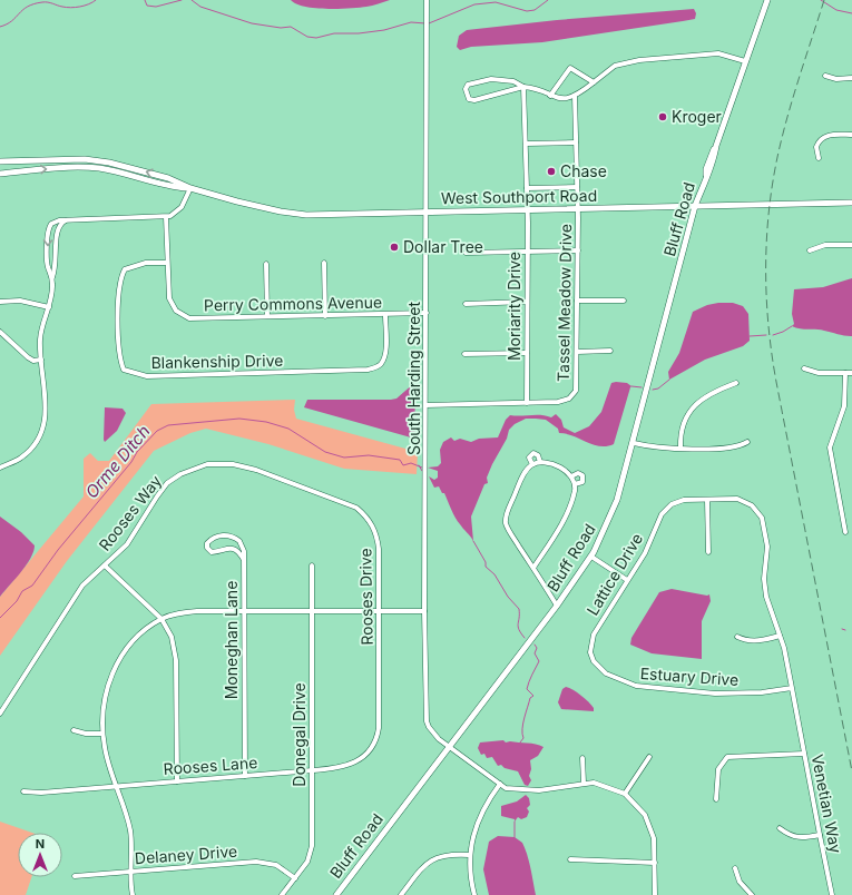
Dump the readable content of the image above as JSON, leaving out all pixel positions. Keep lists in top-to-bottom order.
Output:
{
  "streets": {
    "main road": ["West Southport Road", "Bluff Road"],
    "street": [
      "Tassel Meadow Drive",
      "Perry Commons Avenue",
      "Moriarity Drive",
      "Blankenship Drive",
      "South Harding Street",
      "Rooses Way",
      "Lattice Drive",
      "Rooses Drive",
      "Moneghan Lane",
      "Estuary Drive",
      "Donegal Drive",
      "Rooses Lane",
      "Venetian Way",
      "Delaney Drive"
    ]
  },
  "crossings": [
    ["West Southport Road", "Bluff Road"],
    ["West Southport Road", "Tassel Meadow Drive"],
    ["West Southport Road", "Moriarity Drive"],
    ["West Southport Road", "South Harding Street"],
    ["Bluff Road", "South Harding Street"],
    ["Tassel Meadow Drive", "Moriarity Drive"],
    ["Perry Commons Avenue", "Blankenship Drive"],
    ["Perry Commons Avenue", "South Harding Street"],
    ["Rooses Way", "Rooses Drive"],
    ["Lattice Drive", "Estuary Drive"],
    ["Lattice Drive", "Venetian Way"],
    ["Rooses Drive", "Rooses Lane"],
    ["Moneghan Lane", "Rooses Lane"],
    ["Estuary Drive", "Venetian Way"],
    ["Donegal Drive", "Rooses Lane"],
    ["Donegal Drive", "Delaney Drive"]
  ],
  "water": ["Orme Ditch"],
  "places": ["Kroger", "Chase", "Dollar Tree"],
  "north": "top"
}
